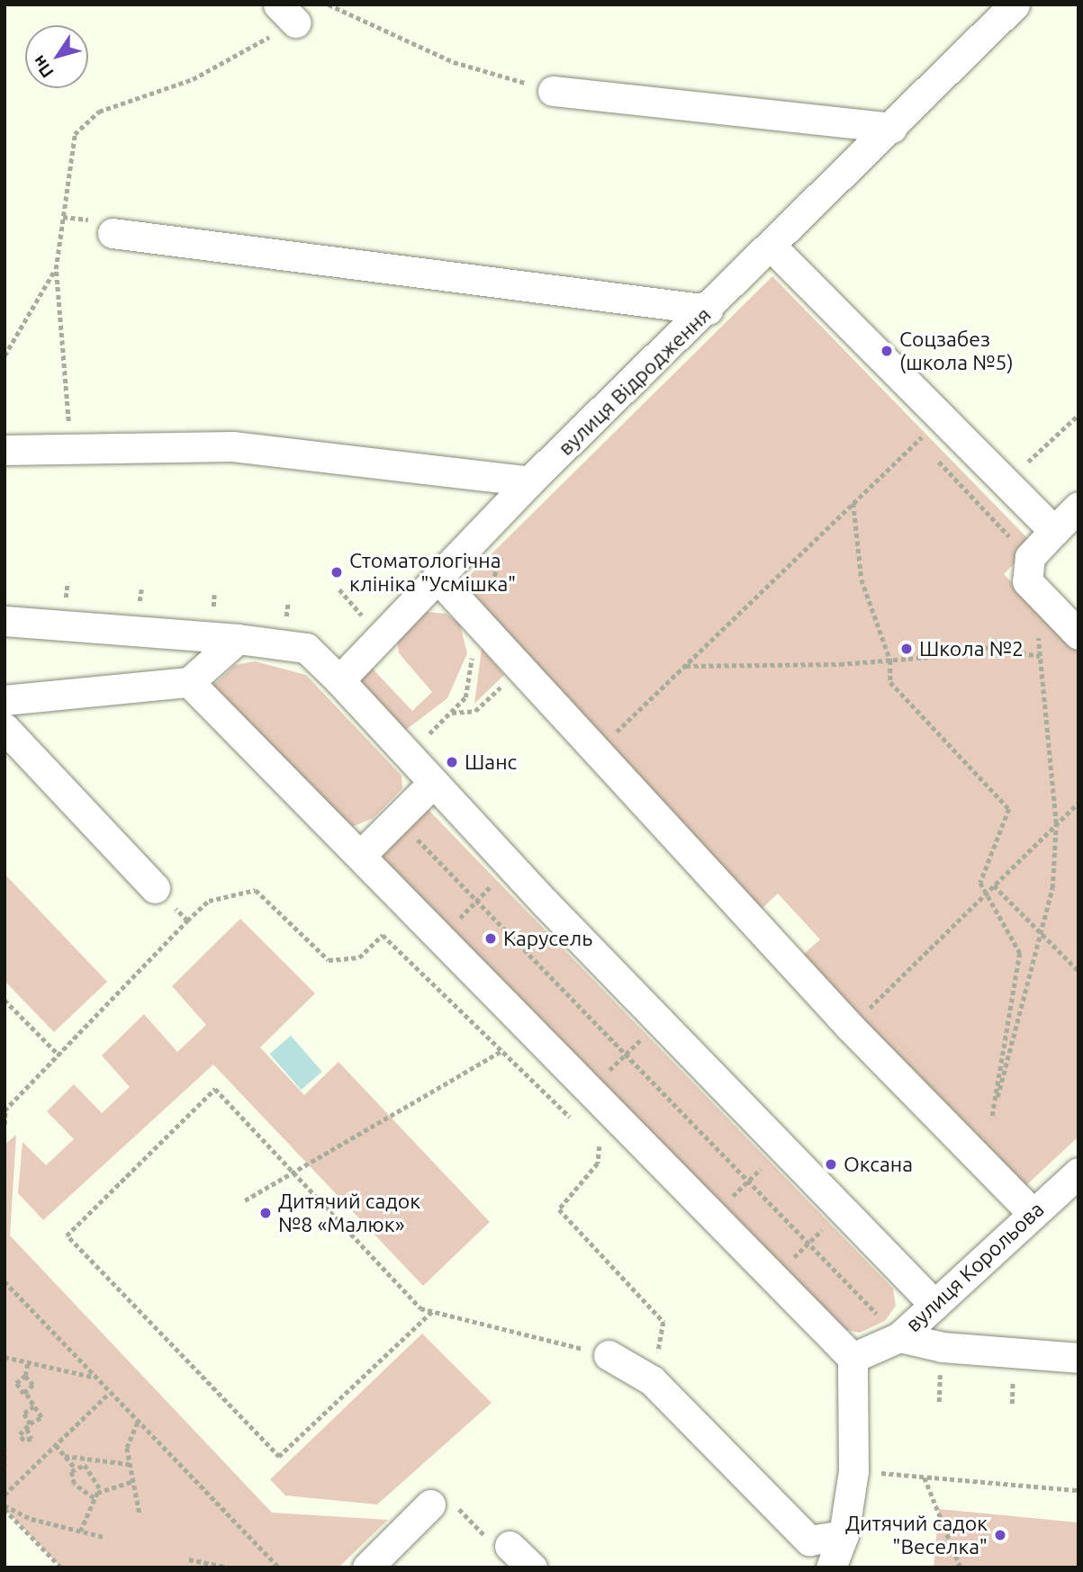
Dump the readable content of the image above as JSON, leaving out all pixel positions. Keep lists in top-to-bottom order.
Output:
{
  "streets": {
    "street": ["вулиця Відродження", "вулиця Корольова"]
  },
  "places": [
    "Соцзабез (школа №5)",
    "Стоматологічна клініка \"Усмішка\"",
    "Школа №2",
    "Шанс",
    "Карусель",
    "Оксана",
    "Дитячий садок №8 «Малюк»",
    "Дитячий садок \"Веселка\""
  ],
  "north": "bottom left"
}
